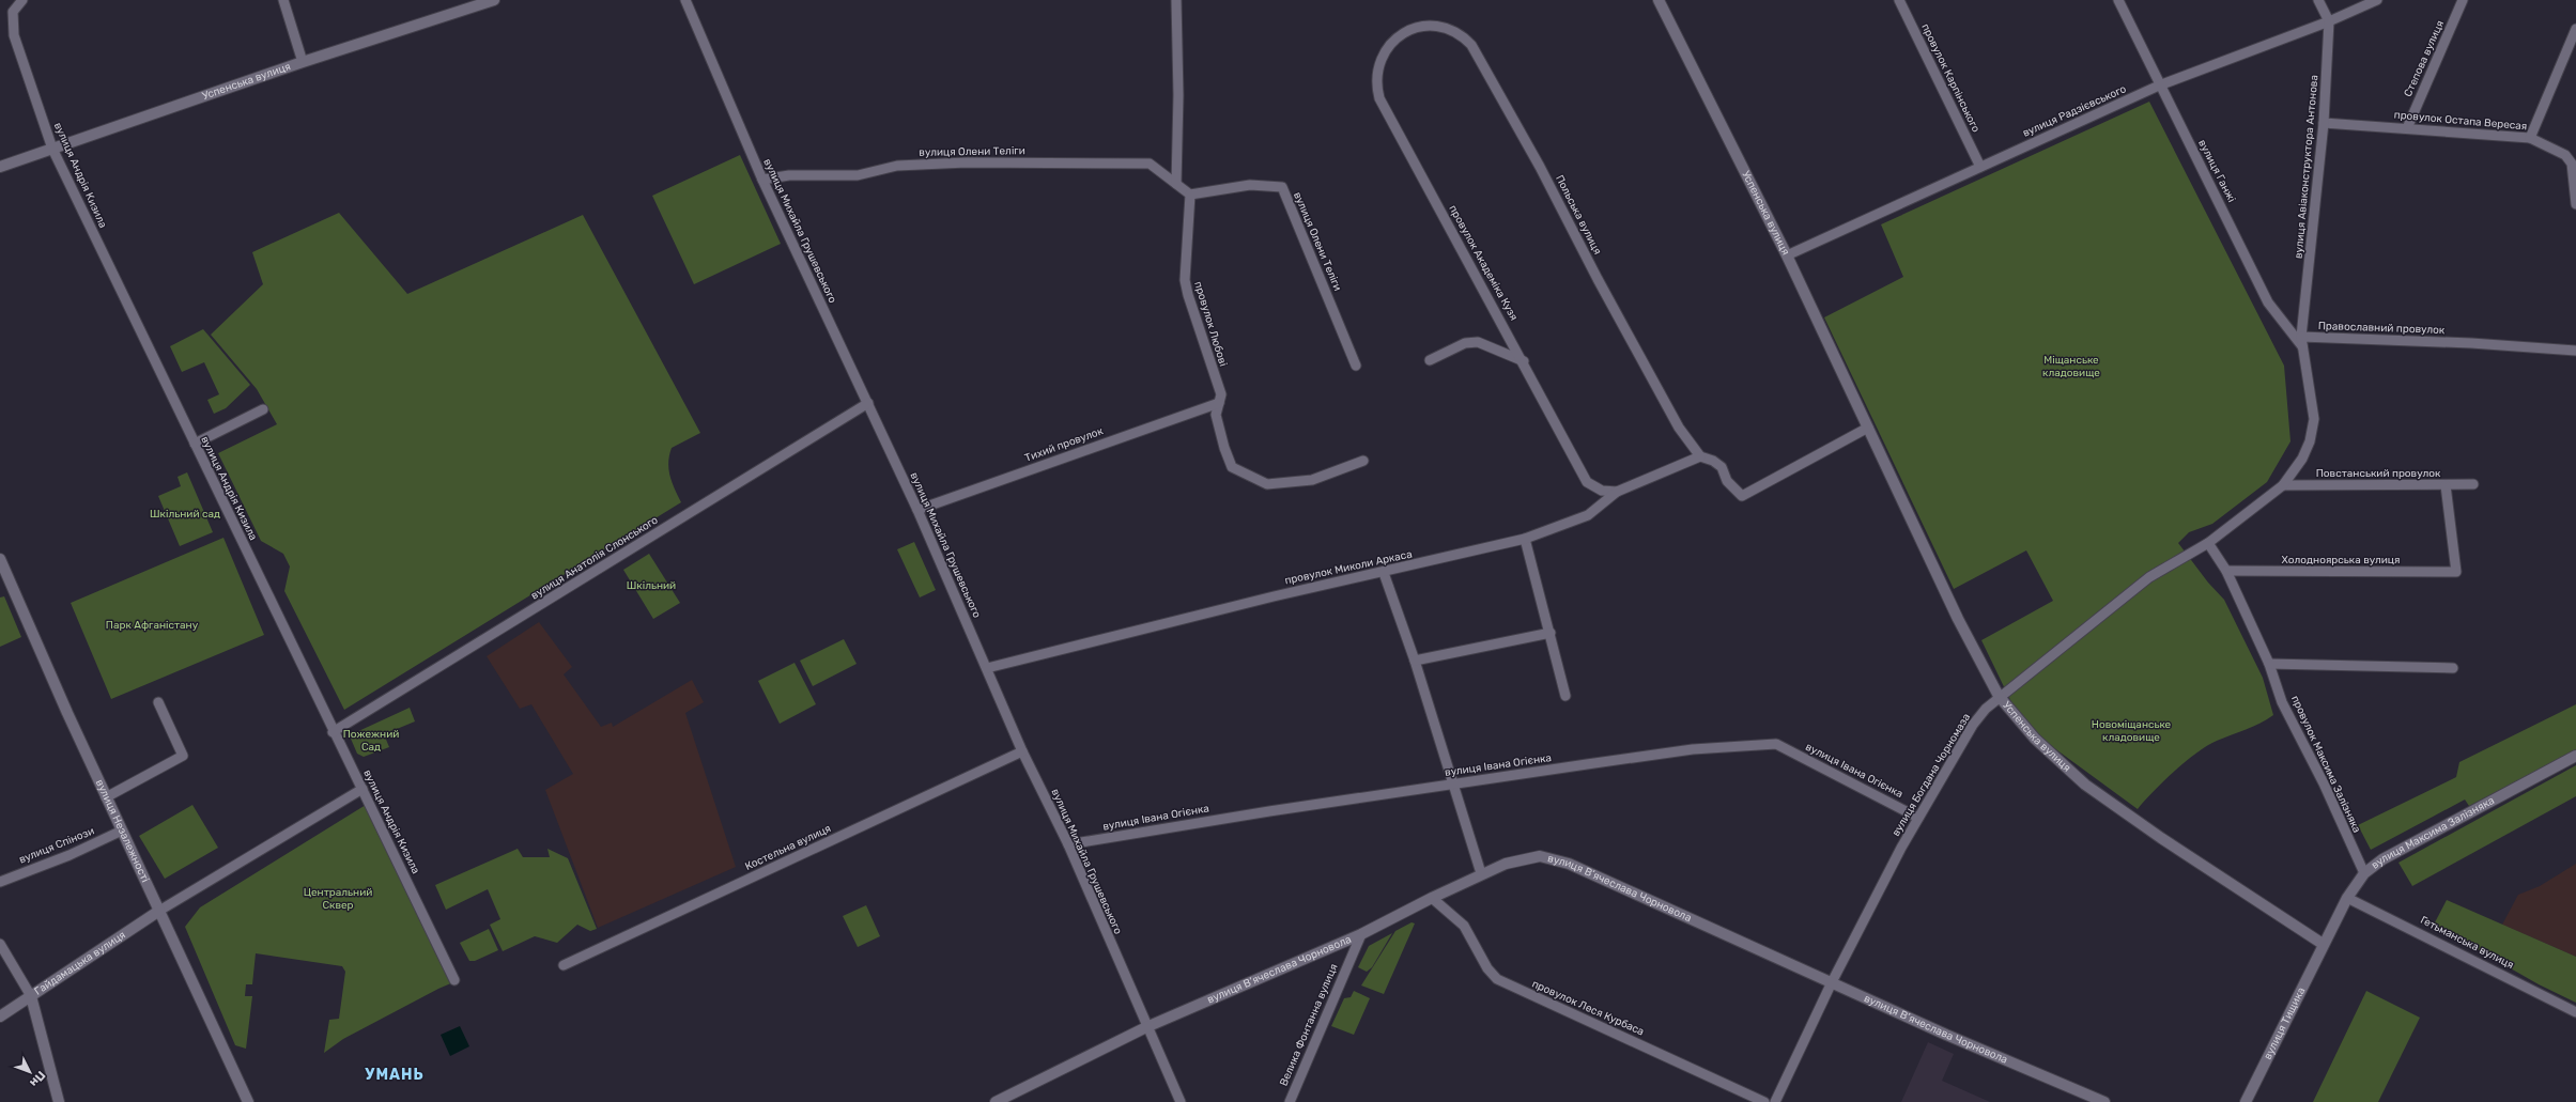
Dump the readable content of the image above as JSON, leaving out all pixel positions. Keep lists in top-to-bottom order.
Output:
{
  "streets": {
    "street": [
      "Степова вулиця",
      "провулок Карпінського",
      "Успенська вулиця",
      "вулиця Радзієвського",
      "провулок Остапа Вересая",
      "вулиця Олени Теліги",
      "вулиця Авіаконструктора Антонова",
      "вулиця Ганжі",
      "вулиця Андрія Кизила",
      "Польська вулиця",
      "вулиця Михайла Грушевського",
      "провулок Академіка Кузя",
      "провулок Любові",
      "Православний провулок",
      "Тихий провулок",
      "Повстанський провулок",
      "вулиця Анатолія Слонського",
      "Холодноярська вулиця",
      "провулок Миколи Аркаса",
      "провулок Максима Залізняка",
      "вулиця Івана Огієнка",
      "вулиця Богдана Чорномаза",
      "вулиця Незалежності",
      "вулиця Максима Залізняка",
      "вулиця Спінози",
      "Костельна вулиця",
      "вулиця В’ячеслава Чорновола",
      "Гетьманська вулиця",
      "Гайдамацька вулиця",
      "провулок Леся Курбаса",
      "вулиця Тищика",
      "Велика Фонтанна вулиця"
    ]
  },
  "crossings": [
    ["Степова вулиця", "провулок Остапа Вересая"],
    ["провулок Карпінського", "вулиця Радзієвського"],
    ["Успенська вулиця", "вулиця Радзієвського"],
    ["Успенська вулиця", "вулиця Андрія Кизила"],
    ["Успенська вулиця", "вулиця Богдана Чорномаза"],
    ["Успенська вулиця", "вулиця Максима Залізняка"],
    ["Успенська вулиця", "вулиця Тищика"],
    ["вулиця Радзієвського", "вулиця Авіаконструктора Антонова"],
    ["вулиця Радзієвського", "вулиця Ганжі"],
    ["провулок Остапа Вересая", "вулиця Авіаконструктора Антонова"],
    ["вулиця Олени Теліги", "вулиця Михайла Грушевського"],
    ["вулиця Олени Теліги", "провулок Любові"],
    ["вулиця Авіаконструктора Антонова", "вулиця Ганжі"],
    ["вулиця Авіаконструктора Антонова", "Православний провулок"],
    ["вулиця Авіаконструктора Антонова", "вулиця Богдана Чорномаза"],
    ["вулиця Ганжі", "Православний провулок"],
    ["вулиця Ганжі", "вулиця Богдана Чорномаза"],
    ["вулиця Андрія Кизила", "вулиця Анатолія Слонського"],
    ["Польська вулиця", "провулок Академіка Кузя"],
    ["Польська вулиця", "провулок Миколи Аркаса"],
    ["вулиця Михайла Грушевського", "Тихий провулок"],
    ["вулиця Михайла Грушевського", "вулиця Анатолія Слонського"],
    ["вулиця Михайла Грушевського", "провулок Миколи Аркаса"],
    ["вулиця Михайла Грушевського", "вулиця Івана Огієнка"],
    ["вулиця Михайла Грушевського", "Костельна вулиця"],
    ["вулиця Михайла Грушевського", "вулиця В’ячеслава Чорновола"],
    ["провулок Академіка Кузя", "провулок Миколи Аркаса"],
    ["провулок Любові", "Тихий провулок"],
    ["Православний провулок", "вулиця Богдана Чорномаза"],
    ["Повстанський провулок", "Холодноярська вулиця"],
    ["Повстанський провулок", "вулиця Богдана Чорномаза"],
    ["Холодноярська вулиця", "провулок Максима Залізняка"],
    ["провулок Максима Залізняка", "вулиця Богдана Чорномаза"],
    ["провулок Максима Залізняка", "вулиця Максима Залізняка"],
    ["вулиця Івана Огієнка", "вулиця Богдана Чорномаза"],
    ["вулиця Богдана Чорномаза", "вулиця В’ячеслава Чорновола"],
    ["вулиця Незалежності", "вулиця Спінози"],
    ["вулиця Незалежності", "Гайдамацька вулиця"],
    ["вулиця Максима Залізняка", "Гетьманська вулиця"],
    ["вулиця Максима Залізняка", "вулиця Тищика"],
    ["вулиця В’ячеслава Чорновола", "провулок Леся Курбаса"],
    ["вулиця В’ячеслава Чорновола", "Велика Фонтанна вулиця"]
  ],
  "districts": ["УМАНЬ"],
  "parks": [
    "Міщанське кладовище",
    "Шкільний сад",
    "Шкільний",
    "Парк Афганістану",
    "Новоміщанське кладовище",
    "Пожежний Сад",
    "Центральний Сквер"
  ],
  "north": "bottom right"
}
